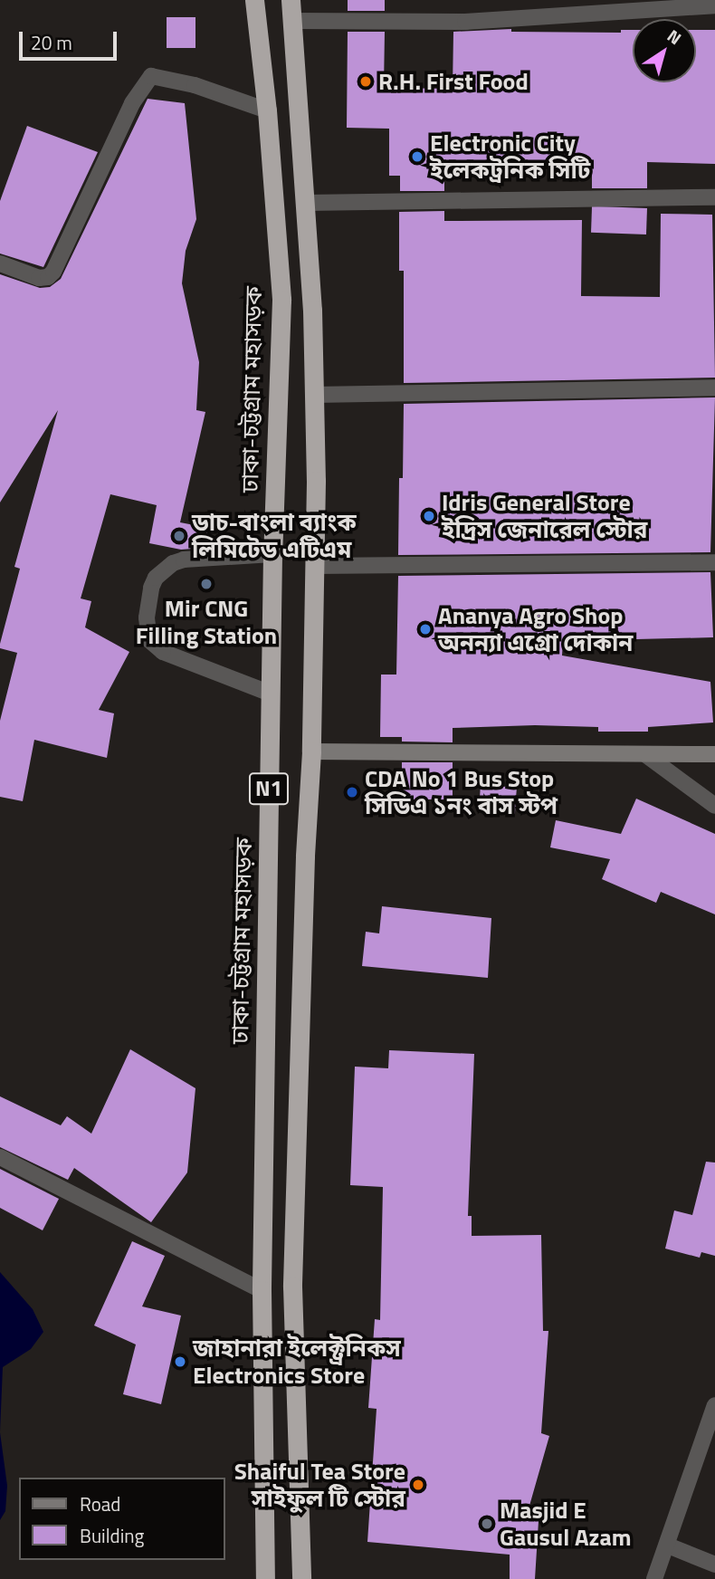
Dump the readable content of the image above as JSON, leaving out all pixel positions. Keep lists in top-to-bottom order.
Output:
{
  "streets": {
    "highway": ["ঢাকা-চট্টগ্রাম মহাসড়ক", "N1"]
  },
  "places": [
    "R.H. First Food",
    "Electronic City ইলেকট্রনিক সিটি",
    "Idris General Store ইদ্রিস জেনারেল স্টোর",
    "ডাচ-বাংলা ব্যাংক লিমিটেড এটিএম",
    "Mir CNG Filling Station",
    "Ananya Agro Shop অনন্যা এগ্রো দোকান",
    "CDA No 1 Bus Stop সিডিএ ১নং বাস স্টপ",
    "জাহানারা ইলেক্ট্রনিকস Electronics Store",
    "Shaiful Tea Store সাইফুল টি স্টোর",
    "Masjid E Gausul Azam"
  ],
  "legend": ["Road", "Building"],
  "scale_bar": "20 m",
  "north": "top right"
}
